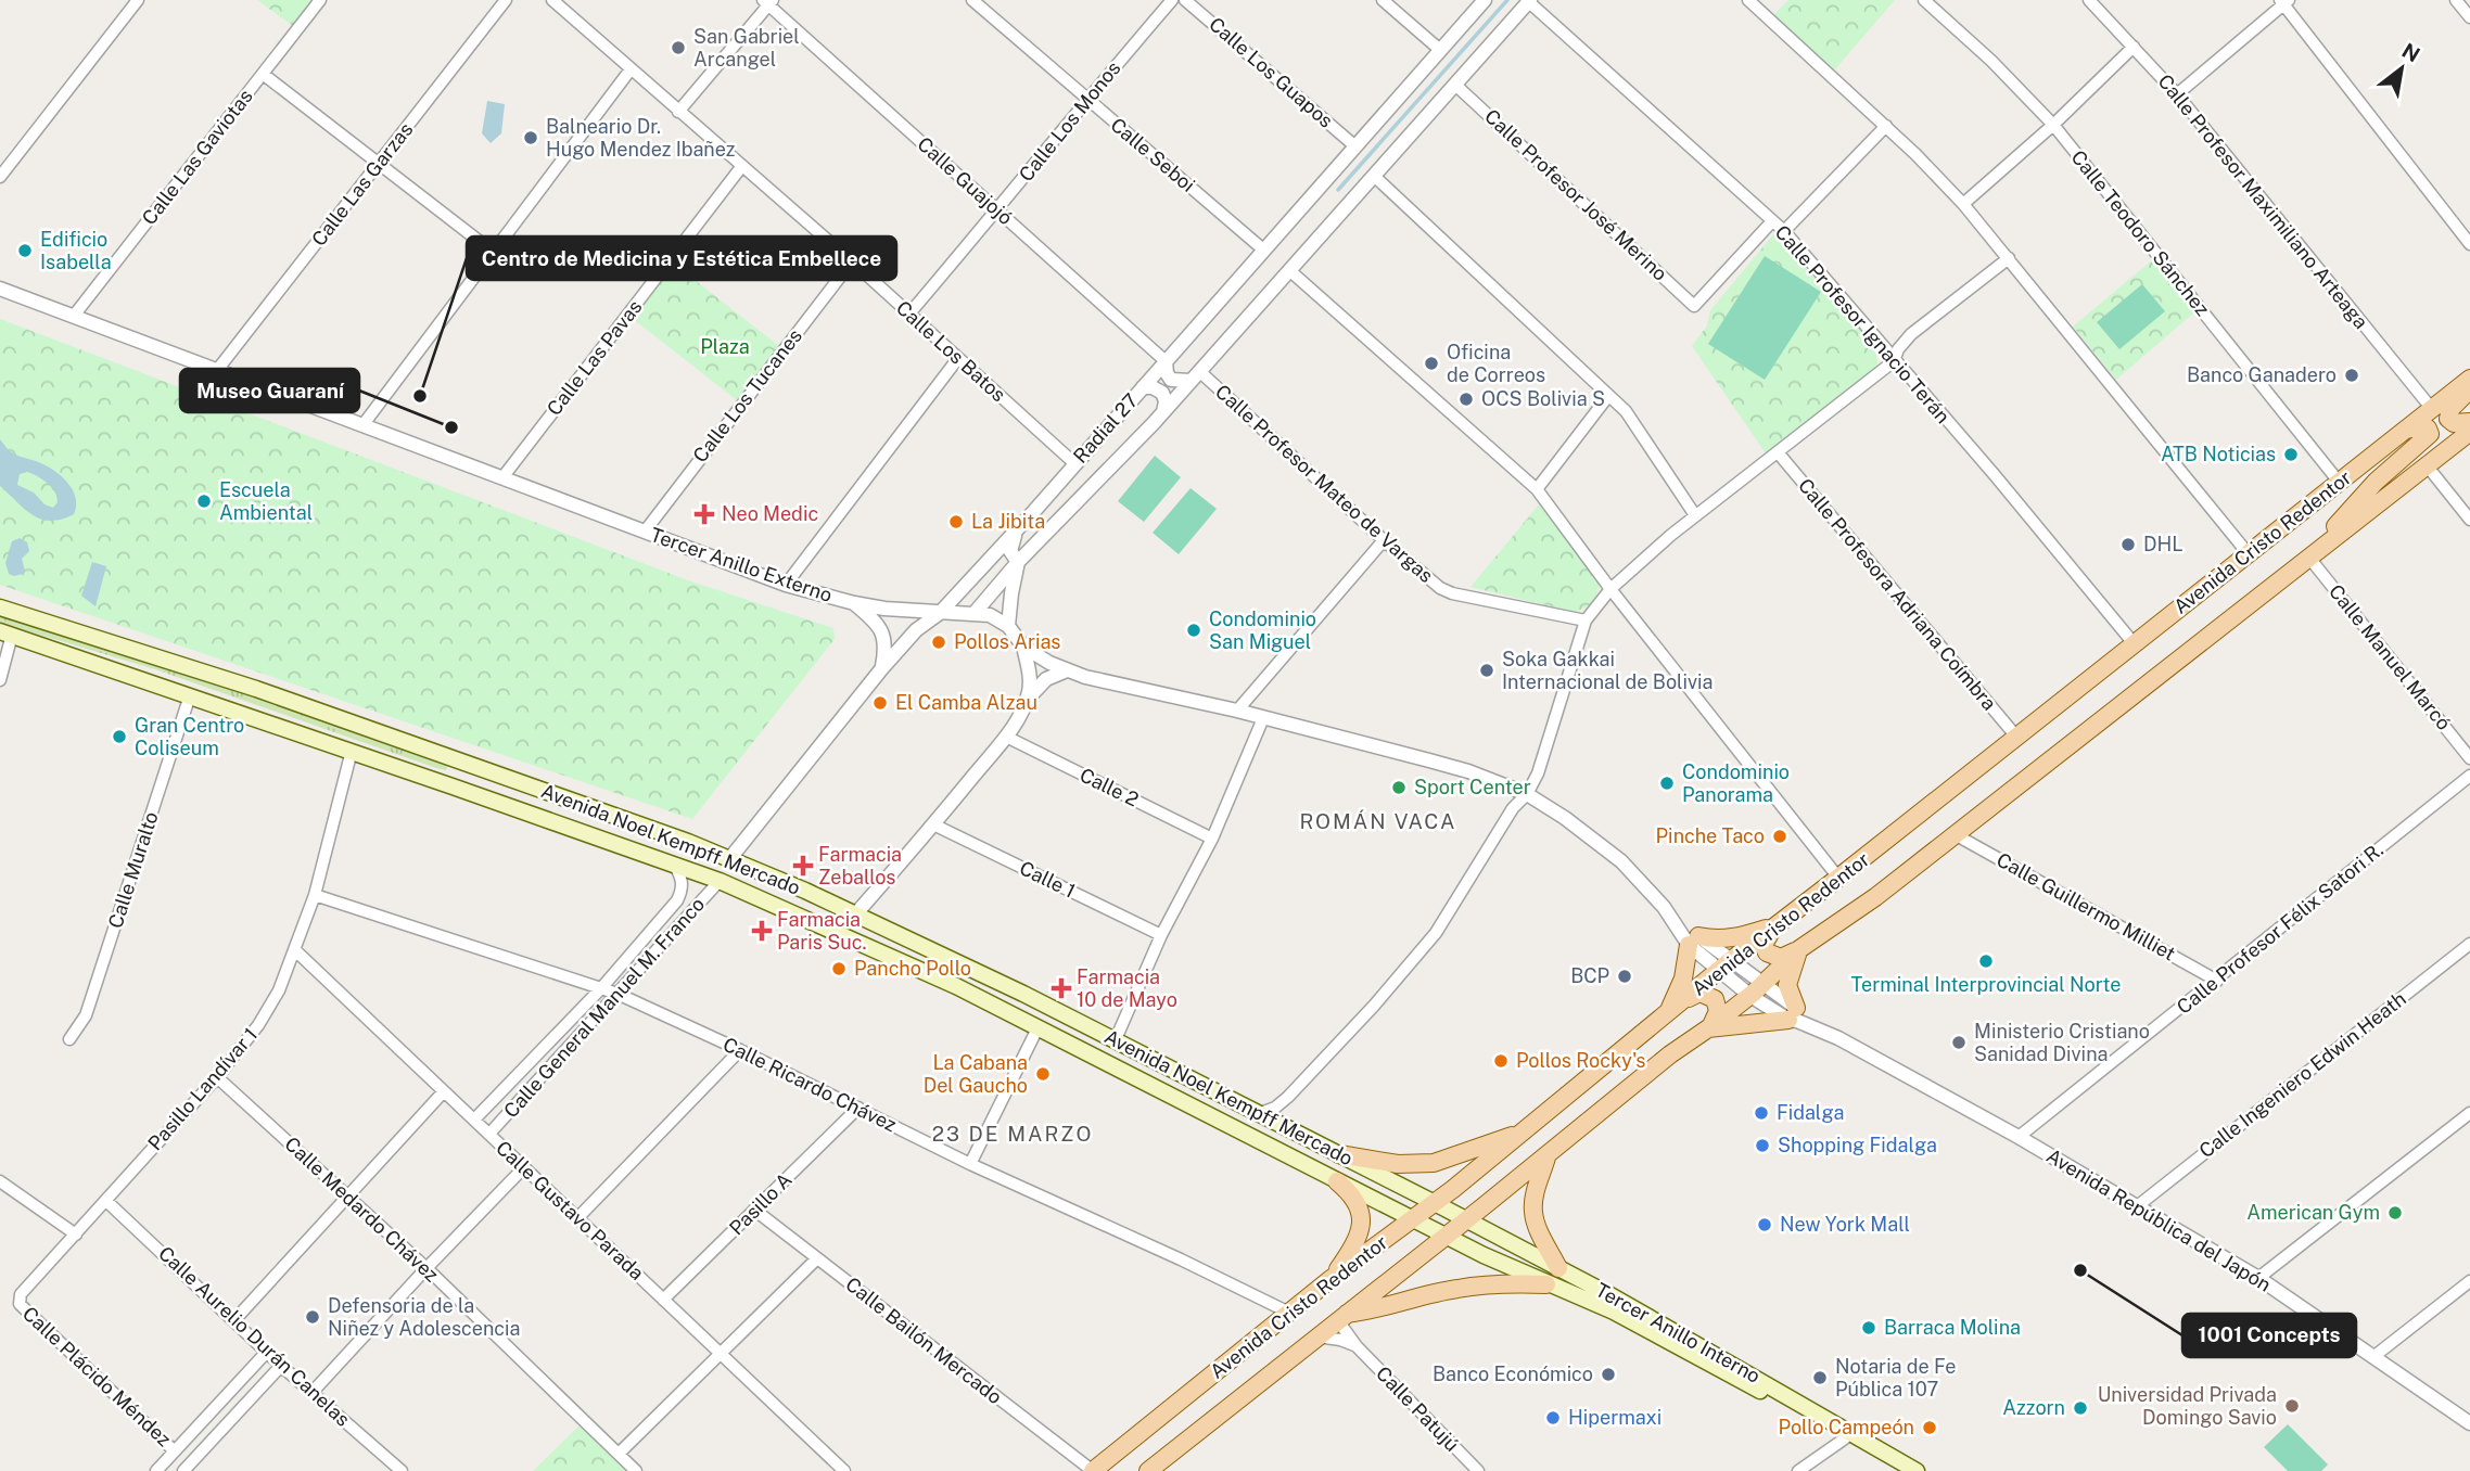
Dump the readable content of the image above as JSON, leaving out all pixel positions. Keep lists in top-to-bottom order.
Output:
{
  "streets": {
    "main road": ["Avenida Cristo Redentor", "Avenida Noel Kempff Mercado", "Tercer Anillo Interno"],
    "street": [
      "Calle Los Guapos",
      "Calle Los Monos",
      "Calle Seboi",
      "Calle Las Gaviotas",
      "Calle Guajojó",
      "Calle Las Garzas",
      "Calle Profesor José Merino",
      "Calle Profesor Maximiliano Arteaga",
      "Calle Teodoro Sánchez",
      "Calle Profesor Ignacio Terán",
      "Calle Los Batos",
      "Calle Las Pavas",
      "Calle Los Tucanes",
      "Radial 27",
      "Calle Profesor Mateo de Vargas",
      "Tercer Anillo Externo",
      "Calle Profesora Adriana Coímbra",
      "Calle Manuel Marcó",
      "Calle 2",
      "Calle Muralto",
      "Calle 1",
      "Calle Guillermo Milliet",
      "Calle Profesor Félix Satori R.",
      "Calle General Manuel M. Franco",
      "Calle Ingeniero Edwin Heath",
      "Calle Ricardo Chávez",
      "Pasillo Landívar 1",
      "Pasillo A",
      "Calle Medardo Chávez",
      "Calle Gustavo Parada",
      "Avenida República del Japón",
      "Calle Aurelio Durán Canelas",
      "Calle Bailón Mercado",
      "Calle Plácido Méndez",
      "Calle Patujú"
    ]
  },
  "crossings": [
    ["Calle Los Guapos", "Radial 27"],
    ["Calle Los Monos", "Calle Seboi"],
    ["Calle Los Monos", "Calle Guajojó"],
    ["Calle Los Monos", "Calle Los Batos"],
    ["Calle Seboi", "Radial 27"],
    ["Calle Las Gaviotas", "Tercer Anillo Externo"],
    ["Calle Guajojó", "Radial 27"],
    ["Calle Las Garzas", "Tercer Anillo Externo"],
    ["Calle Profesor José Merino", "Calle Profesor Ignacio Terán"],
    ["Calle Profesor José Merino", "Radial 27"],
    ["Calle Profesor Maximiliano Arteaga", "Avenida Cristo Redentor"],
    ["Calle Teodoro Sánchez", "Avenida Cristo Redentor"],
    ["Calle Profesor Ignacio Terán", "Radial 27"],
    ["Calle Profesor Ignacio Terán", "Avenida Cristo Redentor"],
    ["Calle Los Batos", "Calle Las Pavas"],
    ["Calle Los Batos", "Calle Los Tucanes"],
    ["Calle Los Batos", "Radial 27"],
    ["Calle Las Pavas", "Tercer Anillo Externo"],
    ["Calle Los Tucanes", "Tercer Anillo Externo"],
    ["Radial 27", "Calle Profesor Mateo de Vargas"],
    ["Radial 27", "Tercer Anillo Externo"],
    ["Radial 27", "Avenida Noel Kempff Mercado"],
    ["Avenida Cristo Redentor", "Calle Profesora Adriana Coímbra"],
    ["Avenida Cristo Redentor", "Calle Manuel Marcó"],
    ["Avenida Cristo Redentor", "Avenida Noel Kempff Mercado"],
    ["Avenida Cristo Redentor", "Calle Guillermo Milliet"],
    ["Avenida Cristo Redentor", "Calle Ricardo Chávez"],
    ["Avenida Cristo Redentor", "Tercer Anillo Interno"],
    ["Avenida Cristo Redentor", "Calle Bailón Mercado"],
    ["Avenida Cristo Redentor", "Calle Patujú"],
    ["Avenida Noel Kempff Mercado", "Calle Muralto"],
    ["Avenida Noel Kempff Mercado", "Calle General Manuel M. Franco"],
    ["Avenida Noel Kempff Mercado", "Pasillo Landívar 1"],
    ["Avenida Noel Kempff Mercado", "Tercer Anillo Interno"],
    ["Calle Guillermo Milliet", "Calle Profesor Félix Satori R."],
    ["Calle Profesor Félix Satori R.", "Avenida República del Japón"],
    ["Calle General Manuel M. Franco", "Calle Ricardo Chávez"],
    ["Calle General Manuel M. Franco", "Calle Gustavo Parada"],
    ["Calle Ingeniero Edwin Heath", "Avenida República del Japón"],
    ["Calle Ricardo Chávez", "Pasillo Landívar 1"],
    ["Calle Ricardo Chávez", "Pasillo A"],
    ["Pasillo Landívar 1", "Calle Medardo Chávez"],
    ["Pasillo Landívar 1", "Calle Gustavo Parada"],
    ["Pasillo Landívar 1", "Calle Aurelio Durán Canelas"],
    ["Pasillo Landívar 1", "Calle Plácido Méndez"],
    ["Pasillo A", "Calle Gustavo Parada"],
    ["Pasillo A", "Calle Bailón Mercado"]
  ],
  "districts": ["ROMÁN VACA", "23 DE MARZO"],
  "parks": ["Plaza"],
  "places": {
    "other": [
      "San Gabriel Arcangel",
      "Balneario Dr. Hugo Mendez Ibañez",
      "Edificio Isabella",
      "Oficina de Correos",
      "Banco Ganadero",
      "Centro de Medicina y Estética Embellece",
      "OCS Bolivia S",
      "Museo Guaraní",
      "ATB Noticias",
      "Escuela Ambiental",
      "La Jibita",
      "DHL",
      "Condominio San Miguel",
      "Pollos Arias",
      "Soka Gakkai Internacional de Bolivia",
      "El Camba Alzau",
      "Gran Centro Coliseum",
      "Condominio Panorama",
      "Sport Center",
      "Pinche Taco",
      "Terminal Interprovincial Norte",
      "Pancho Pollo",
      "BCP",
      "Ministerio Cristiano Sanidad Divina",
      "Pollos Rocky's",
      "La Cabana Del Gaucho",
      "Fidalga",
      "Shopping Fidalga",
      "American Gym",
      "New York Mall",
      "1001 Concepts",
      "Defensoria de la Niñez y Adolescencia",
      "Barraca Molina",
      "Banco Económico",
      "Notaria de Fe Pública 107",
      "Universidad Privada Domingo Savio",
      "Azzorn",
      "Hipermaxi",
      "Pollo Campeón"
    ],
    "health": [
      "Neo Medic",
      "Farmacia Zeballos",
      "Farmacia Paris Suc.",
      "Farmacia 10 de Mayo"
    ]
  },
  "north": "top right"
}
